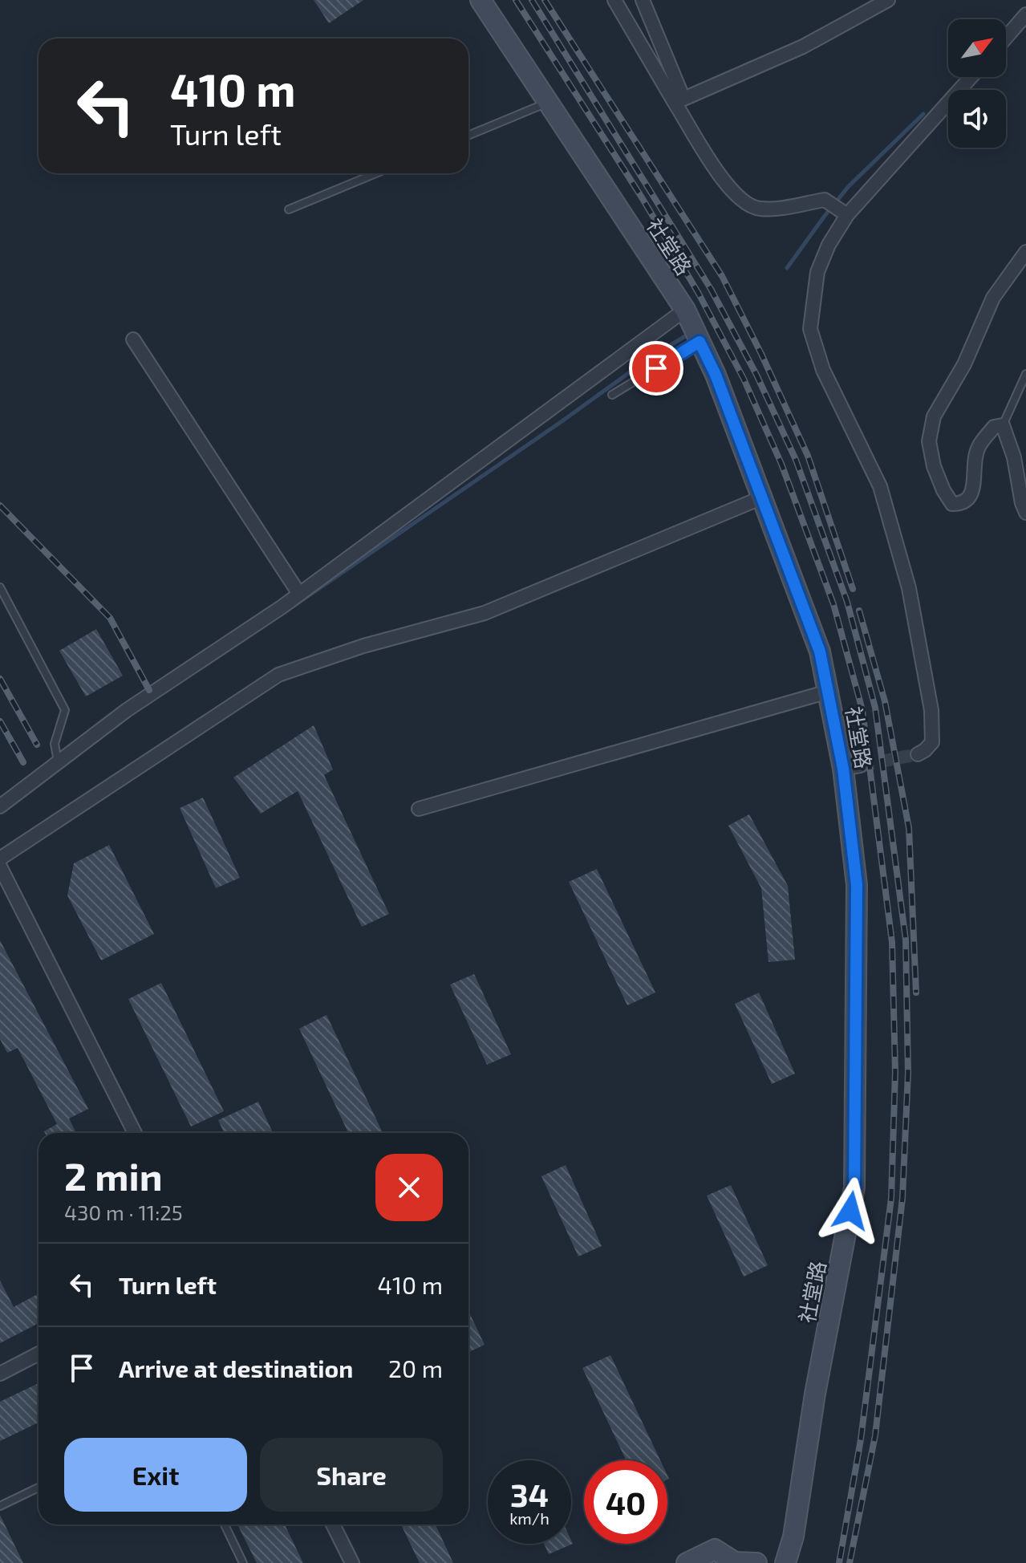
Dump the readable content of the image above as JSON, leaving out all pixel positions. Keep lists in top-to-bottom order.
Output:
{
  "streets": {
    "street": ["社堂路"]
  },
  "north": "top right",
  "page": {
    "turn": ["410 m", "Turn left"],
    "heading": ["2 min", "430 m · 11:25"],
    "list": [
      {
        "name": "Turn left",
        "value": "410 m"
      },
      {
        "name": "Arrive at destination",
        "value": "20 m"
      }
    ],
    "buttons": ["Exit", "Share"],
    "speed": "34 km/h",
    "limit": "40"
  }
}
